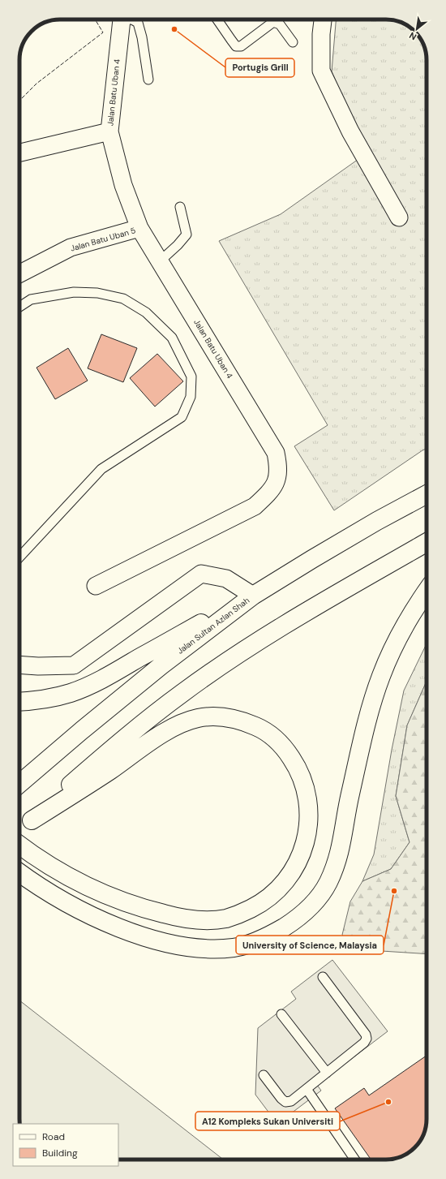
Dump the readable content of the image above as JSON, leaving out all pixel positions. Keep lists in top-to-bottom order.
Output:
{
  "streets": {
    "highway": ["Jalan Sultan Azlan Shah"],
    "street": ["Jalan Batu Uban 4", "Jalan Batu Uban 5"]
  },
  "crossings": [
    ["Jalan Batu Uban 4", "Jalan Batu Uban 5"]
  ],
  "places": ["Portugis Grill", "University of Science, Malaysia", "A12 Kompleks Sukan Universiti"],
  "legend": ["Road", "Building"],
  "north": "bottom left"
}
